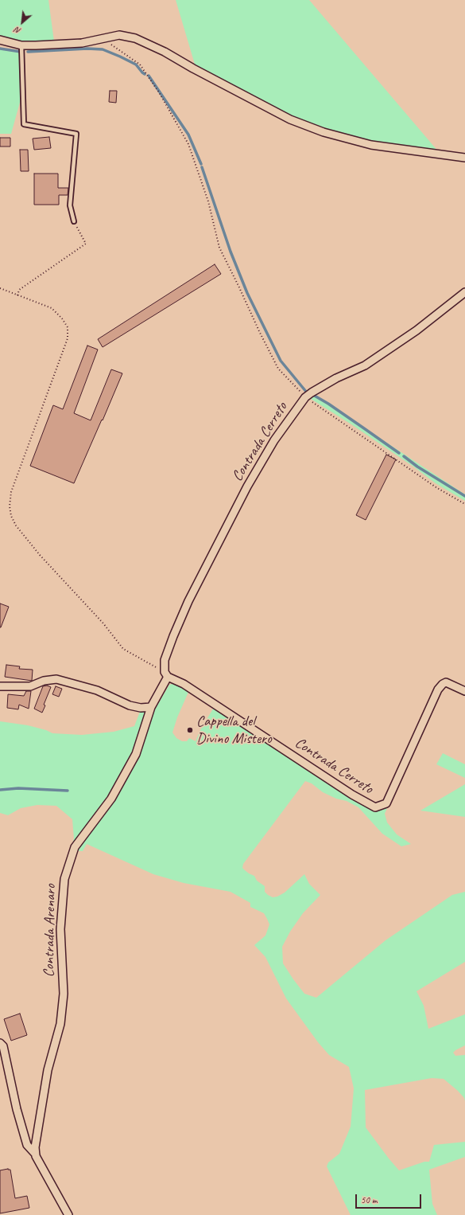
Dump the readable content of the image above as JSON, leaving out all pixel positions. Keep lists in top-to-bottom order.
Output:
{
  "streets": {
    "street": ["Contrada Cerreto", "Contrada Arenaro"]
  },
  "crossings": [
    ["Contrada Cerreto", "Contrada Arenaro"]
  ],
  "places": ["Cappella del Divino Mistero"],
  "scale_bar": "50 m",
  "north": "bottom left"
}
